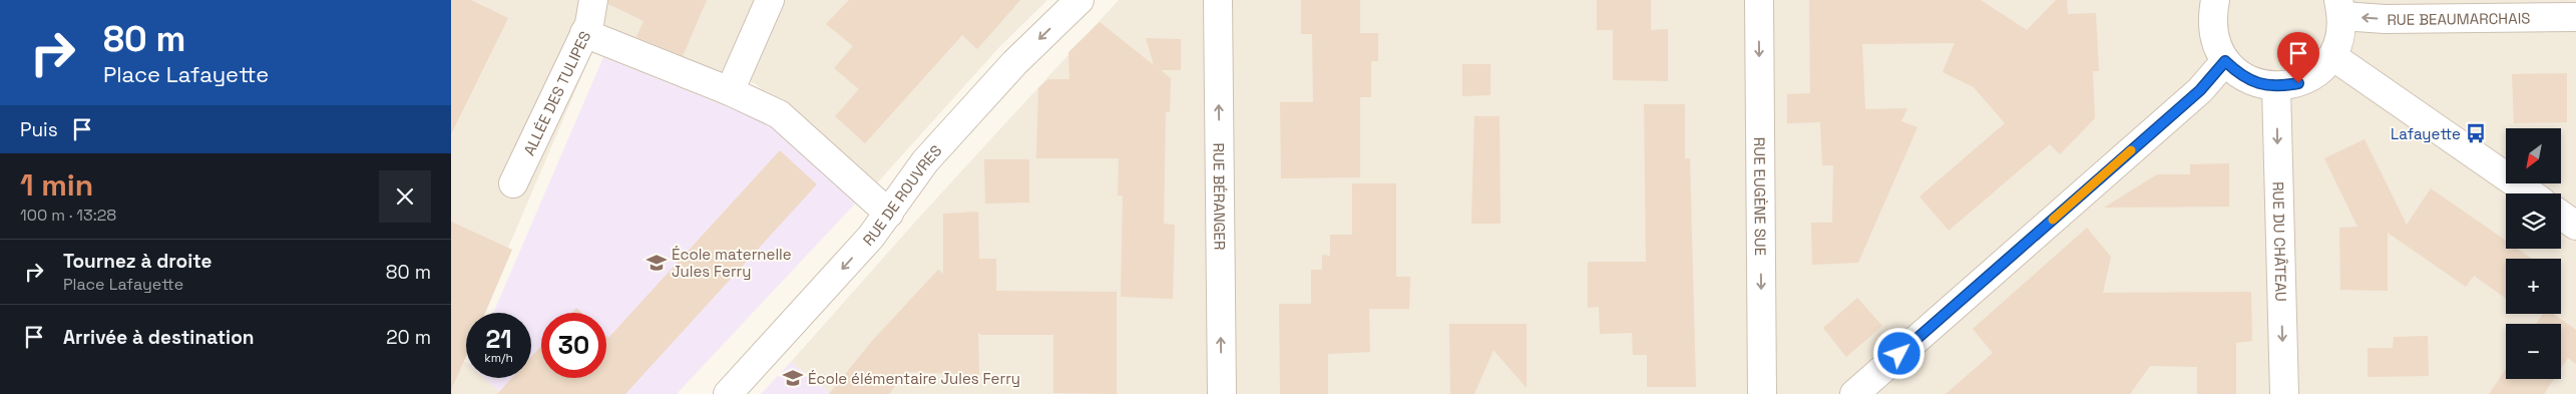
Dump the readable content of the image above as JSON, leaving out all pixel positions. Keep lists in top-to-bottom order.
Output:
{
  "streets": {
    "street": [
      "RUE BEAUMARCHAIS",
      "ALLÉE DES TULIPES",
      "RUE DE ROUVRES",
      "RUE BÉRANGER",
      "RUE EUGÈNE SUE",
      "RUE DU CHÂTEAU"
    ]
  },
  "one_way": [
    "RUE BEAUMARCHAIS",
    "RUE DE ROUVRES",
    "RUE BÉRANGER",
    "RUE EUGÈNE SUE",
    "RUE DU CHÂTEAU"
  ],
  "places": {
    "bus stop": ["Lafayette"],
    "school or university": ["École maternelle Jules Ferry", "École élémentaire Jules Ferry"]
  },
  "north": "bottom left",
  "page": {
    "turn": ["80 m", "Place Lafayette"],
    "then": "Puis",
    "map_buttons": ["+", "−"],
    "heading": ["1 min", "100 m · 13:28"],
    "list": [
      {
        "name": "Tournez à droite",
        "note": "Place Lafayette",
        "value": "80 m"
      },
      {
        "name": "Arrivée à destination",
        "value": "20 m"
      }
    ],
    "speed": "21 km/h",
    "limit": "30"
  }
}
